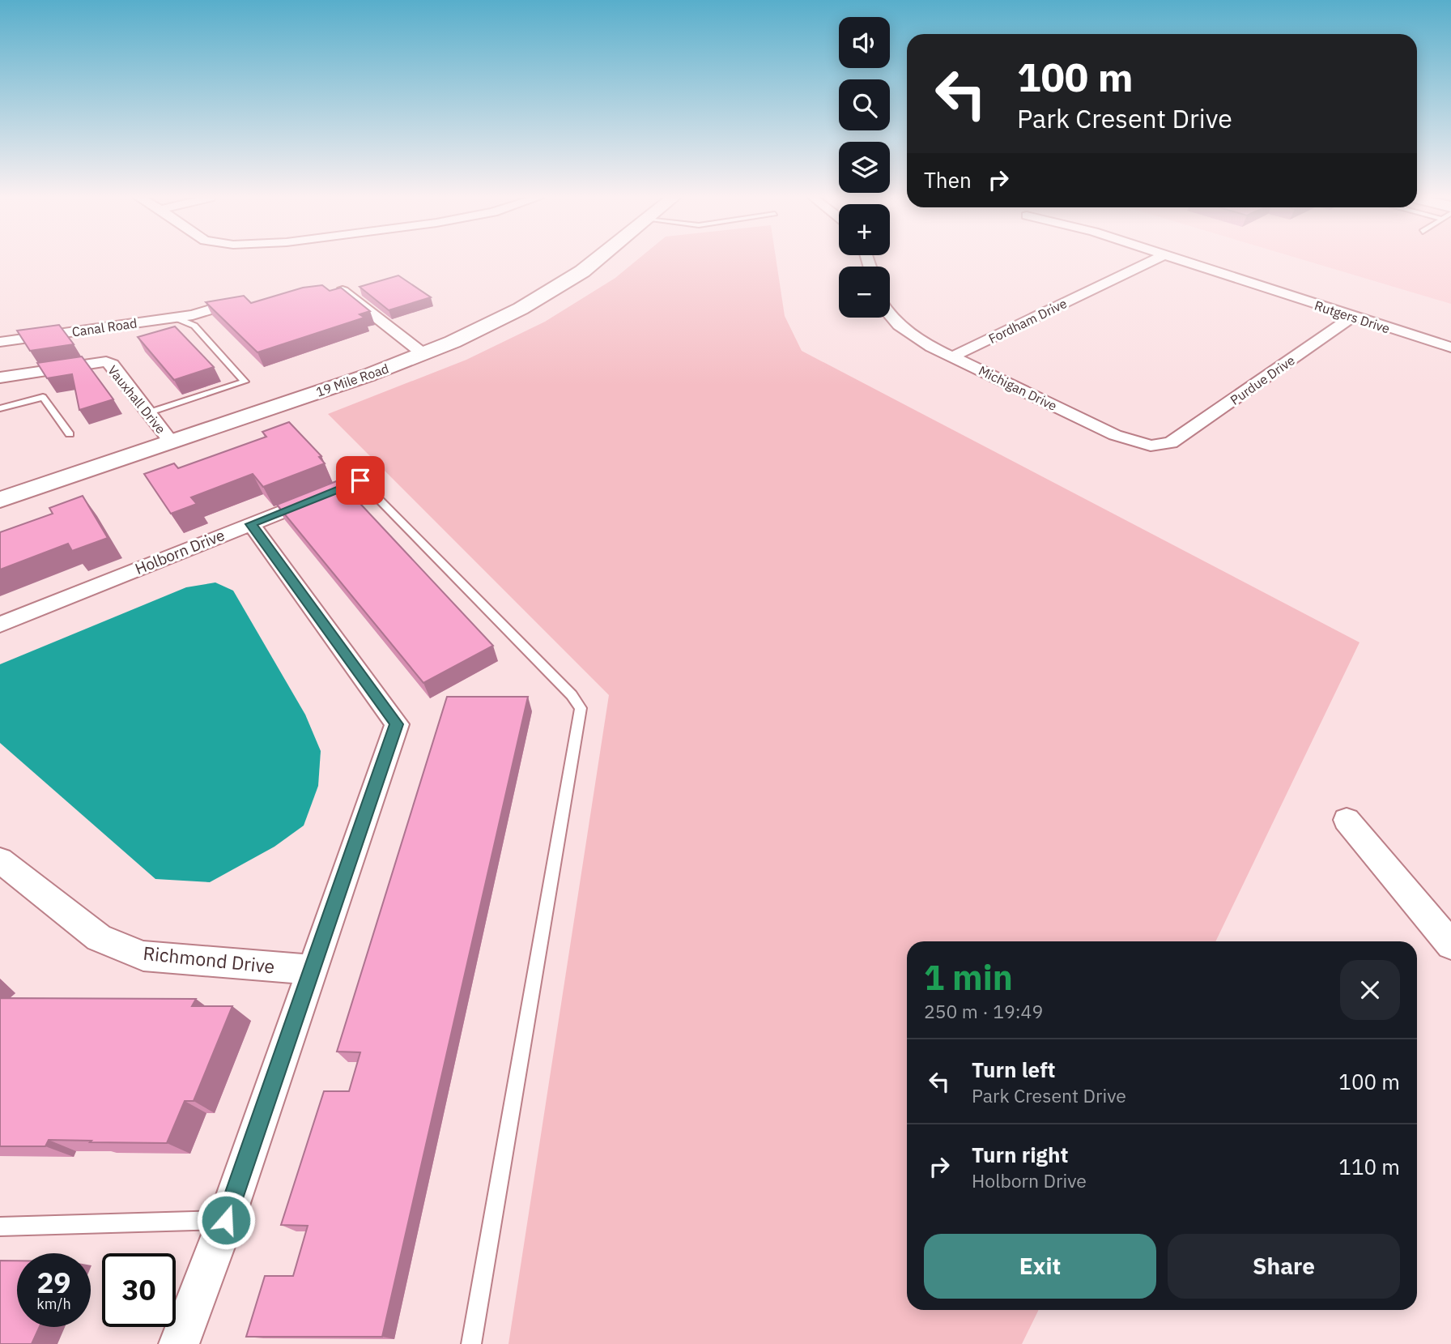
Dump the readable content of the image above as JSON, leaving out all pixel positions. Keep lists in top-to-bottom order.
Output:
{
  "streets": {
    "street": [
      "Rutgers Drive",
      "Fordham Drive",
      "Canal Road",
      "19 Mile Road",
      "Purdue Drive",
      "Michigan Drive",
      "Vauxhall Drive",
      "Holborn Drive",
      "Richmond Drive"
    ]
  },
  "crossings": [
    ["Rutgers Drive", "Purdue Drive"],
    ["Fordham Drive", "Michigan Drive"],
    ["19 Mile Road", "Vauxhall Drive"],
    ["Purdue Drive", "Michigan Drive"]
  ],
  "page": {
    "map_buttons": ["+", "−"],
    "turn": ["100 m", "Park Cresent Drive"],
    "then": "Then",
    "heading": ["1 min", "250 m · 19:49"],
    "list": [
      {
        "name": "Turn left",
        "note": "Park Cresent Drive",
        "value": "100 m"
      },
      {
        "name": "Turn right",
        "note": "Holborn Drive",
        "value": "110 m"
      }
    ],
    "buttons": ["Exit", "Share"],
    "speed": "29 km/h",
    "limit": "30"
  }
}
